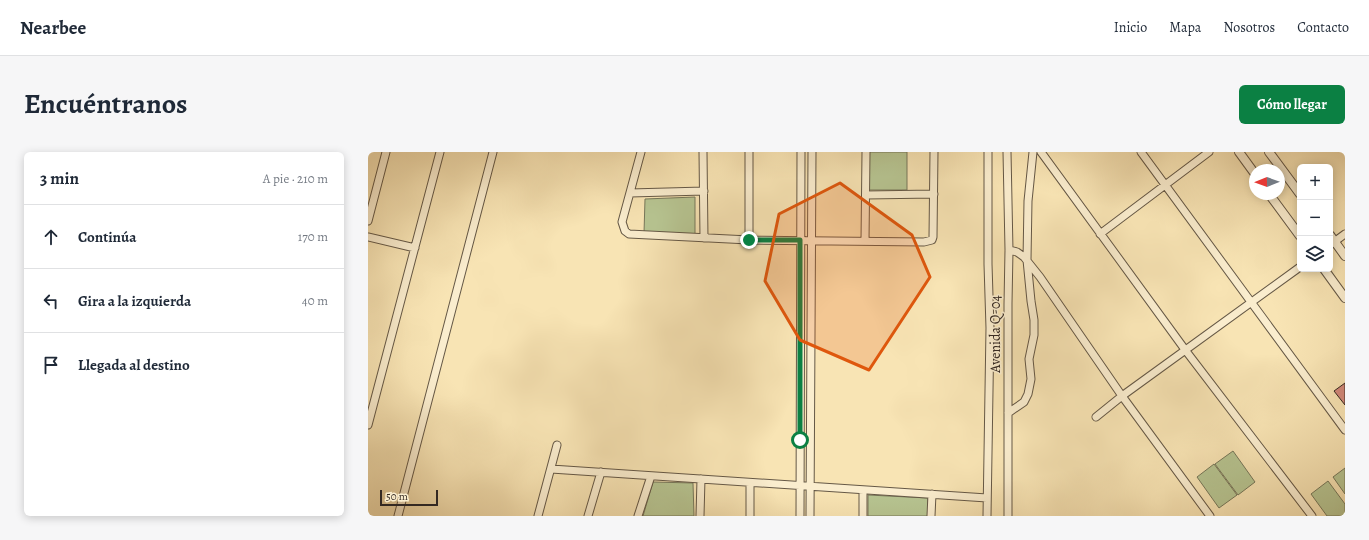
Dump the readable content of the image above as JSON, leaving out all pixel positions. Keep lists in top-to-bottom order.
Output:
{
  "streets": {
    "street": ["Avenida Q-04"]
  },
  "scale_bar": "50 m",
  "north": "left",
  "page": {
    "header": "Nearbee",
    "nav": [
      "Inicio",
      "Mapa",
      "Nosotros",
      "Contacto"
    ],
    "title": "Encuéntranos",
    "buttons": "Cómo llegar",
    "heading": ["3 min", "A pie · 210 m"],
    "map_buttons": ["+", "−"],
    "list": [
      ["Continúa", "170 m"],
      ["Gira a la izquierda", "40 m"],
      "Llegada al destino"
    ],
    "scale": "50 m"
  }
}
